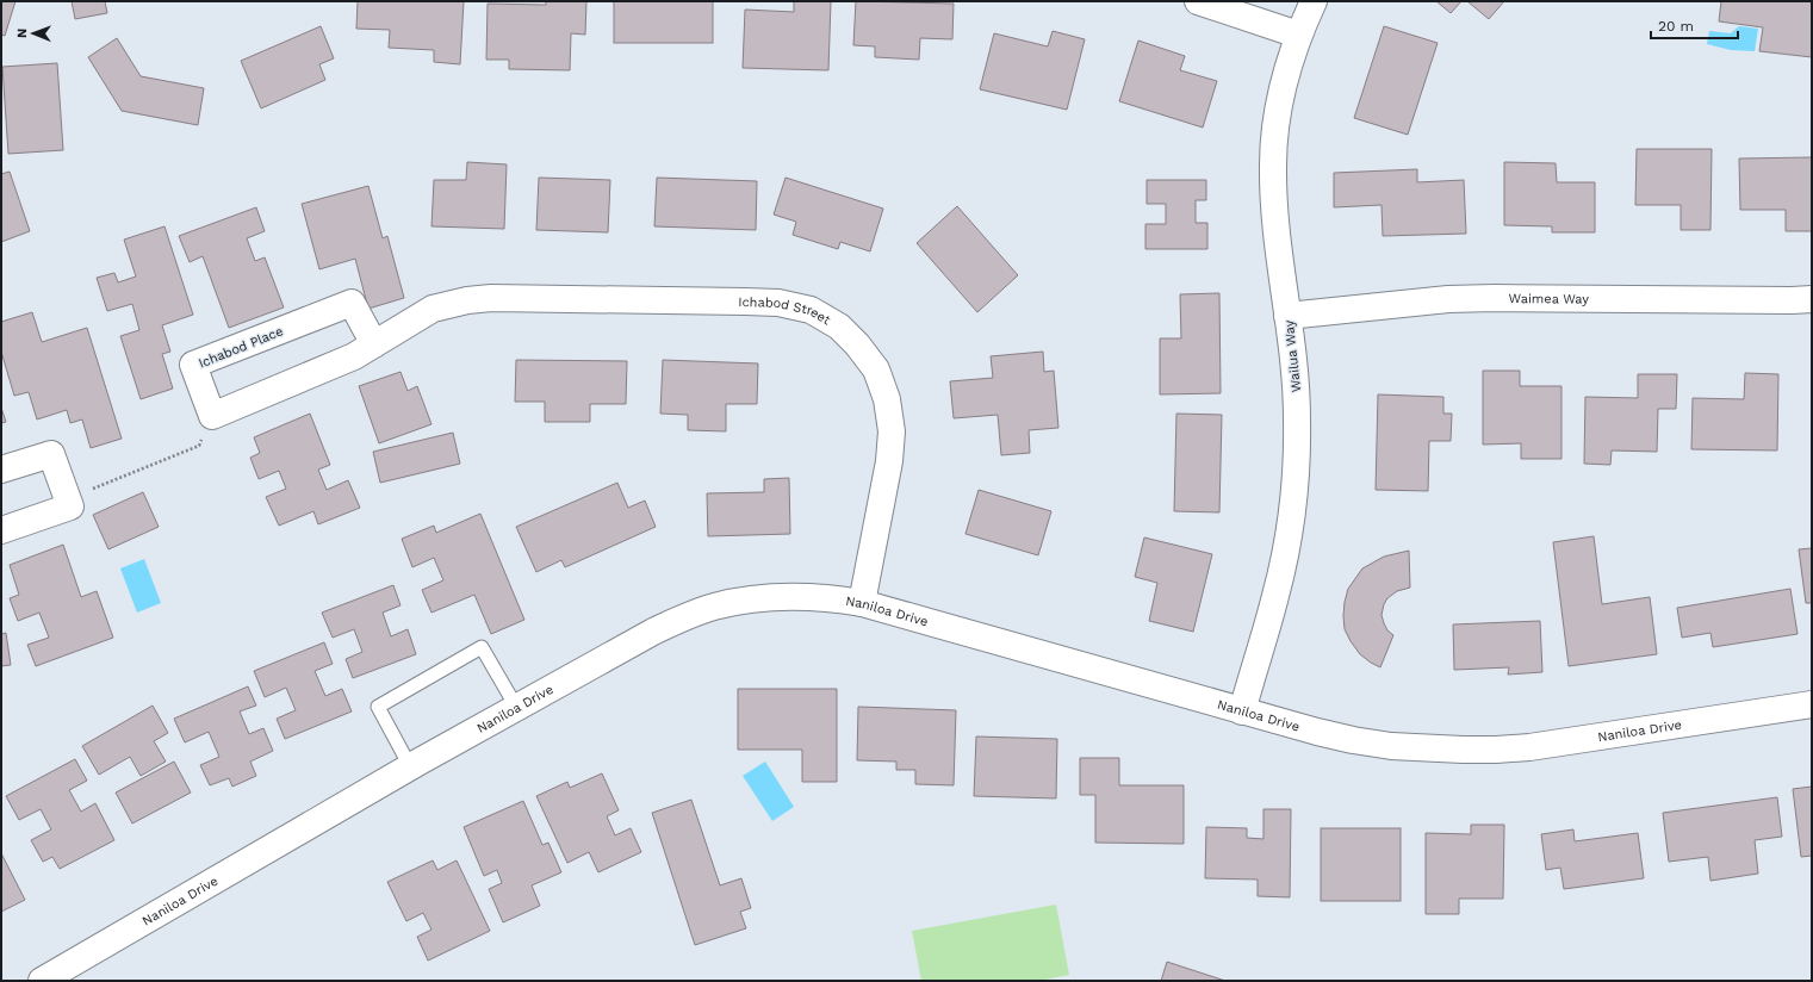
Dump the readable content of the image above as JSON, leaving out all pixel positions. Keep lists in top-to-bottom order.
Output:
{
  "streets": {
    "street": [
      "Waimea Way",
      "Ichabod Street",
      "Ichabod Place",
      "Wailua Way",
      "Naniloa Drive"
    ]
  },
  "crossings": [
    ["Waimea Way", "Wailua Way"],
    ["Ichabod Street", "Ichabod Place"],
    ["Ichabod Street", "Naniloa Drive"],
    ["Wailua Way", "Naniloa Drive"]
  ],
  "scale_bar": "20 m",
  "north": "left"
}
